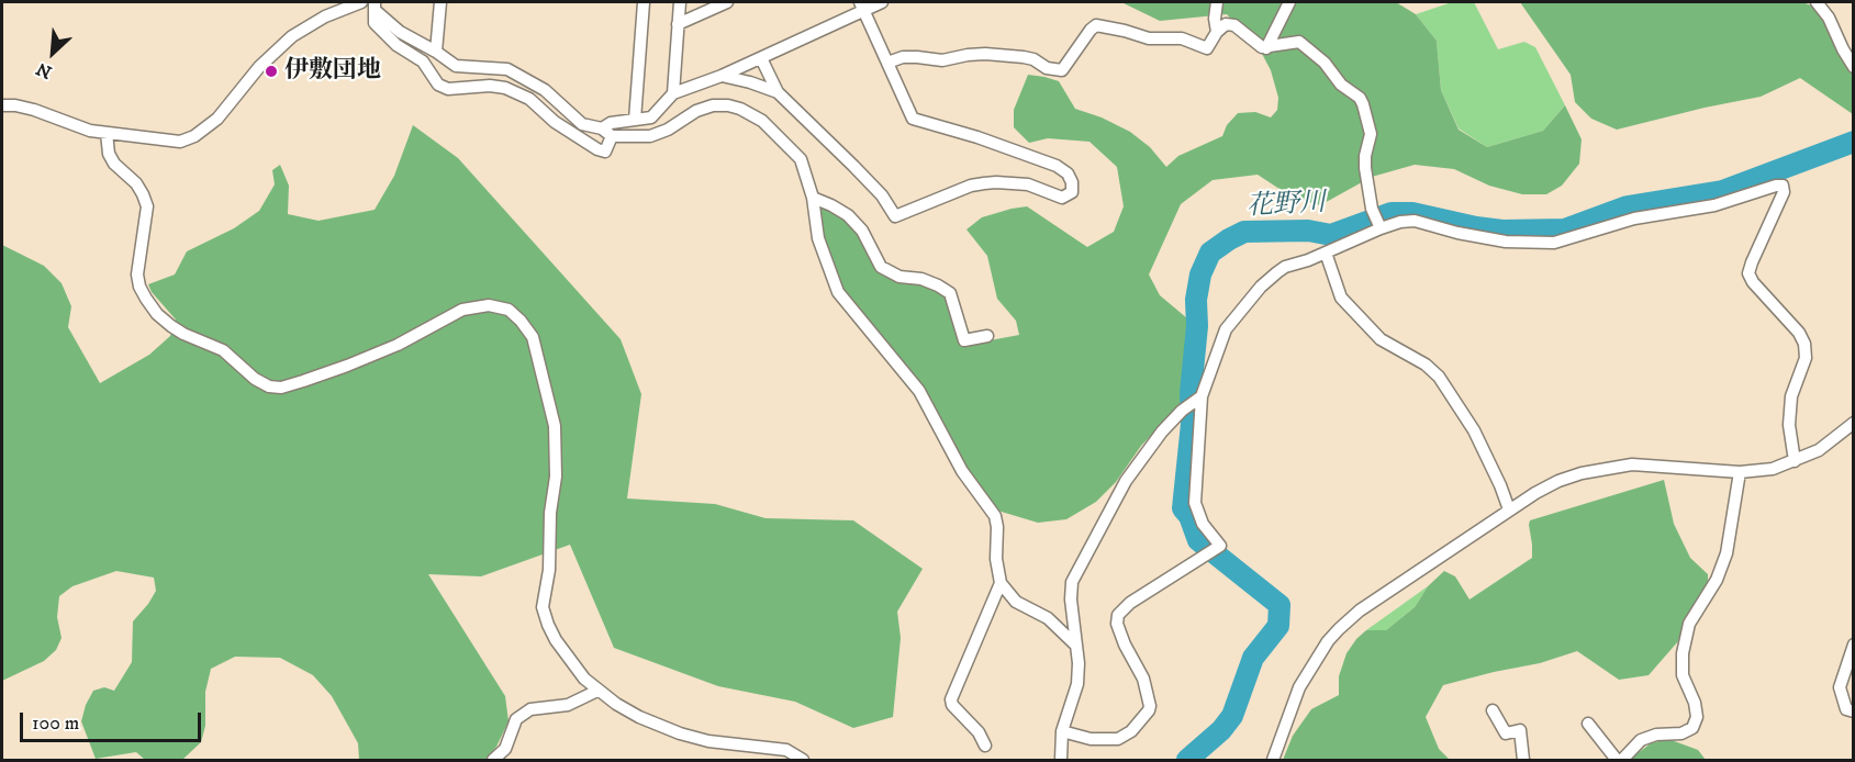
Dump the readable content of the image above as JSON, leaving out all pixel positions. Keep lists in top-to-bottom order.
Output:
{
  "water": ["花野川"],
  "places": ["伊敷団地"],
  "scale_bar": "100 m",
  "north": "bottom left"
}
